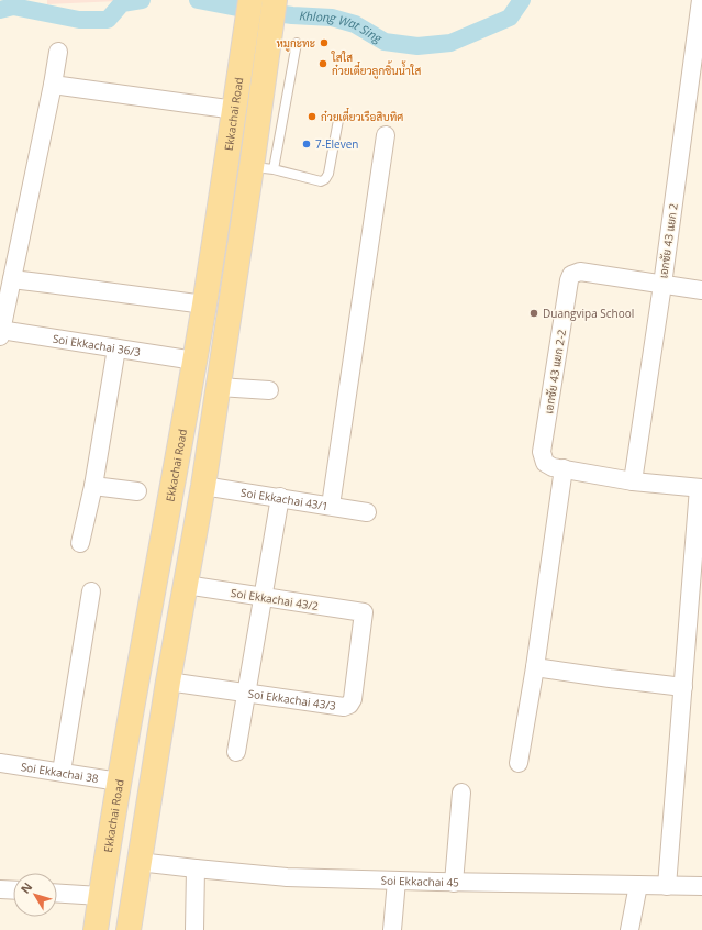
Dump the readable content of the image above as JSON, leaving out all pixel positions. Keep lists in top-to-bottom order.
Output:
{
  "streets": {
    "main road": ["Ekkachai Road"],
    "street": [
      "เอกชัย 43 แยก 2",
      "Soi Ekkachai 36/3",
      "เอกชัย 43 แยก 2-2",
      "Soi Ekkachai 43/1",
      "Soi Ekkachai 43/2",
      "Soi Ekkachai 43/3",
      "Soi Ekkachai 38",
      "Soi Ekkachai 45"
    ]
  },
  "crossings": [
    ["Ekkachai Road", "Soi Ekkachai 36/3"],
    ["Ekkachai Road", "Soi Ekkachai 38"],
    ["เอกชัย 43 แยก 2", "เอกชัย 43 แยก 2-2"],
    ["Soi Ekkachai 43/2", "Soi Ekkachai 43/3"]
  ],
  "water": ["Khlong Wat Sing"],
  "places": [
    "หมูกะทะ",
    "ใสใส ก๋วยเตี๋ยวลูกชิ้นน้ำใส",
    "ก๋วยเตี๋ยวเรือสิบทิศ",
    "7-Eleven",
    "Duangvipa School"
  ],
  "north": "top left"
}
